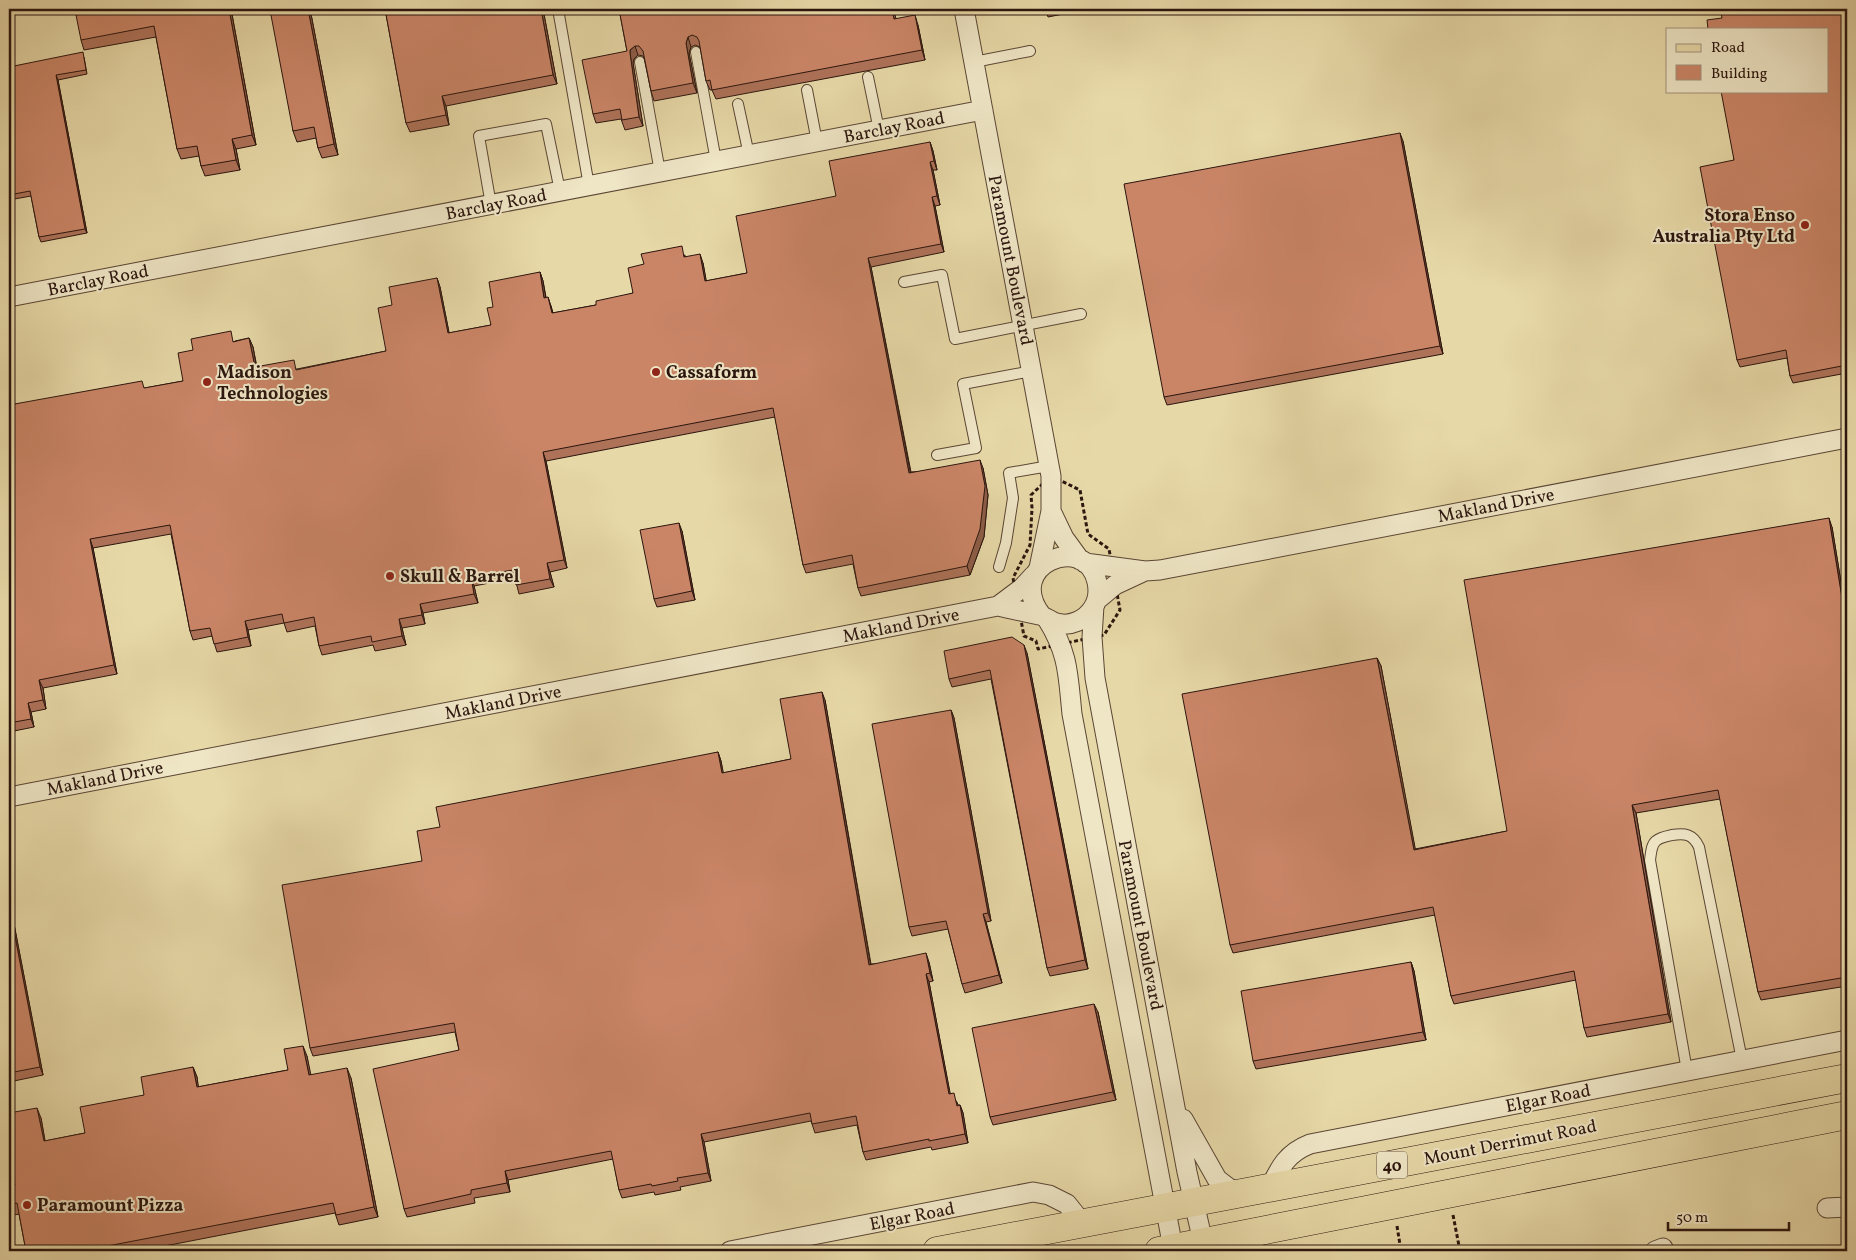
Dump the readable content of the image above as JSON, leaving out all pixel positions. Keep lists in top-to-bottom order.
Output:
{
  "streets": {
    "main road": ["Mount Derrimut Road", "40"],
    "street": [
      "Barclay Road",
      "Paramount Boulevard",
      "Makland Drive",
      "Elgar Road"
    ]
  },
  "crossings": [
    ["Barclay Road", "Paramount Boulevard"],
    ["Paramount Boulevard", "Makland Drive"],
    ["Paramount Boulevard", "Mount Derrimut Road"],
    ["Paramount Boulevard", "40"],
    ["Elgar Road", "Mount Derrimut Road"]
  ],
  "places": [
    "Stora Enso Australia Pty Ltd",
    "Cassaform",
    "Madison Technologies",
    "Skull & Barrel",
    "Paramount Pizza"
  ],
  "legend": ["Road", "Building"],
  "scale_bar": "50 m"
}
